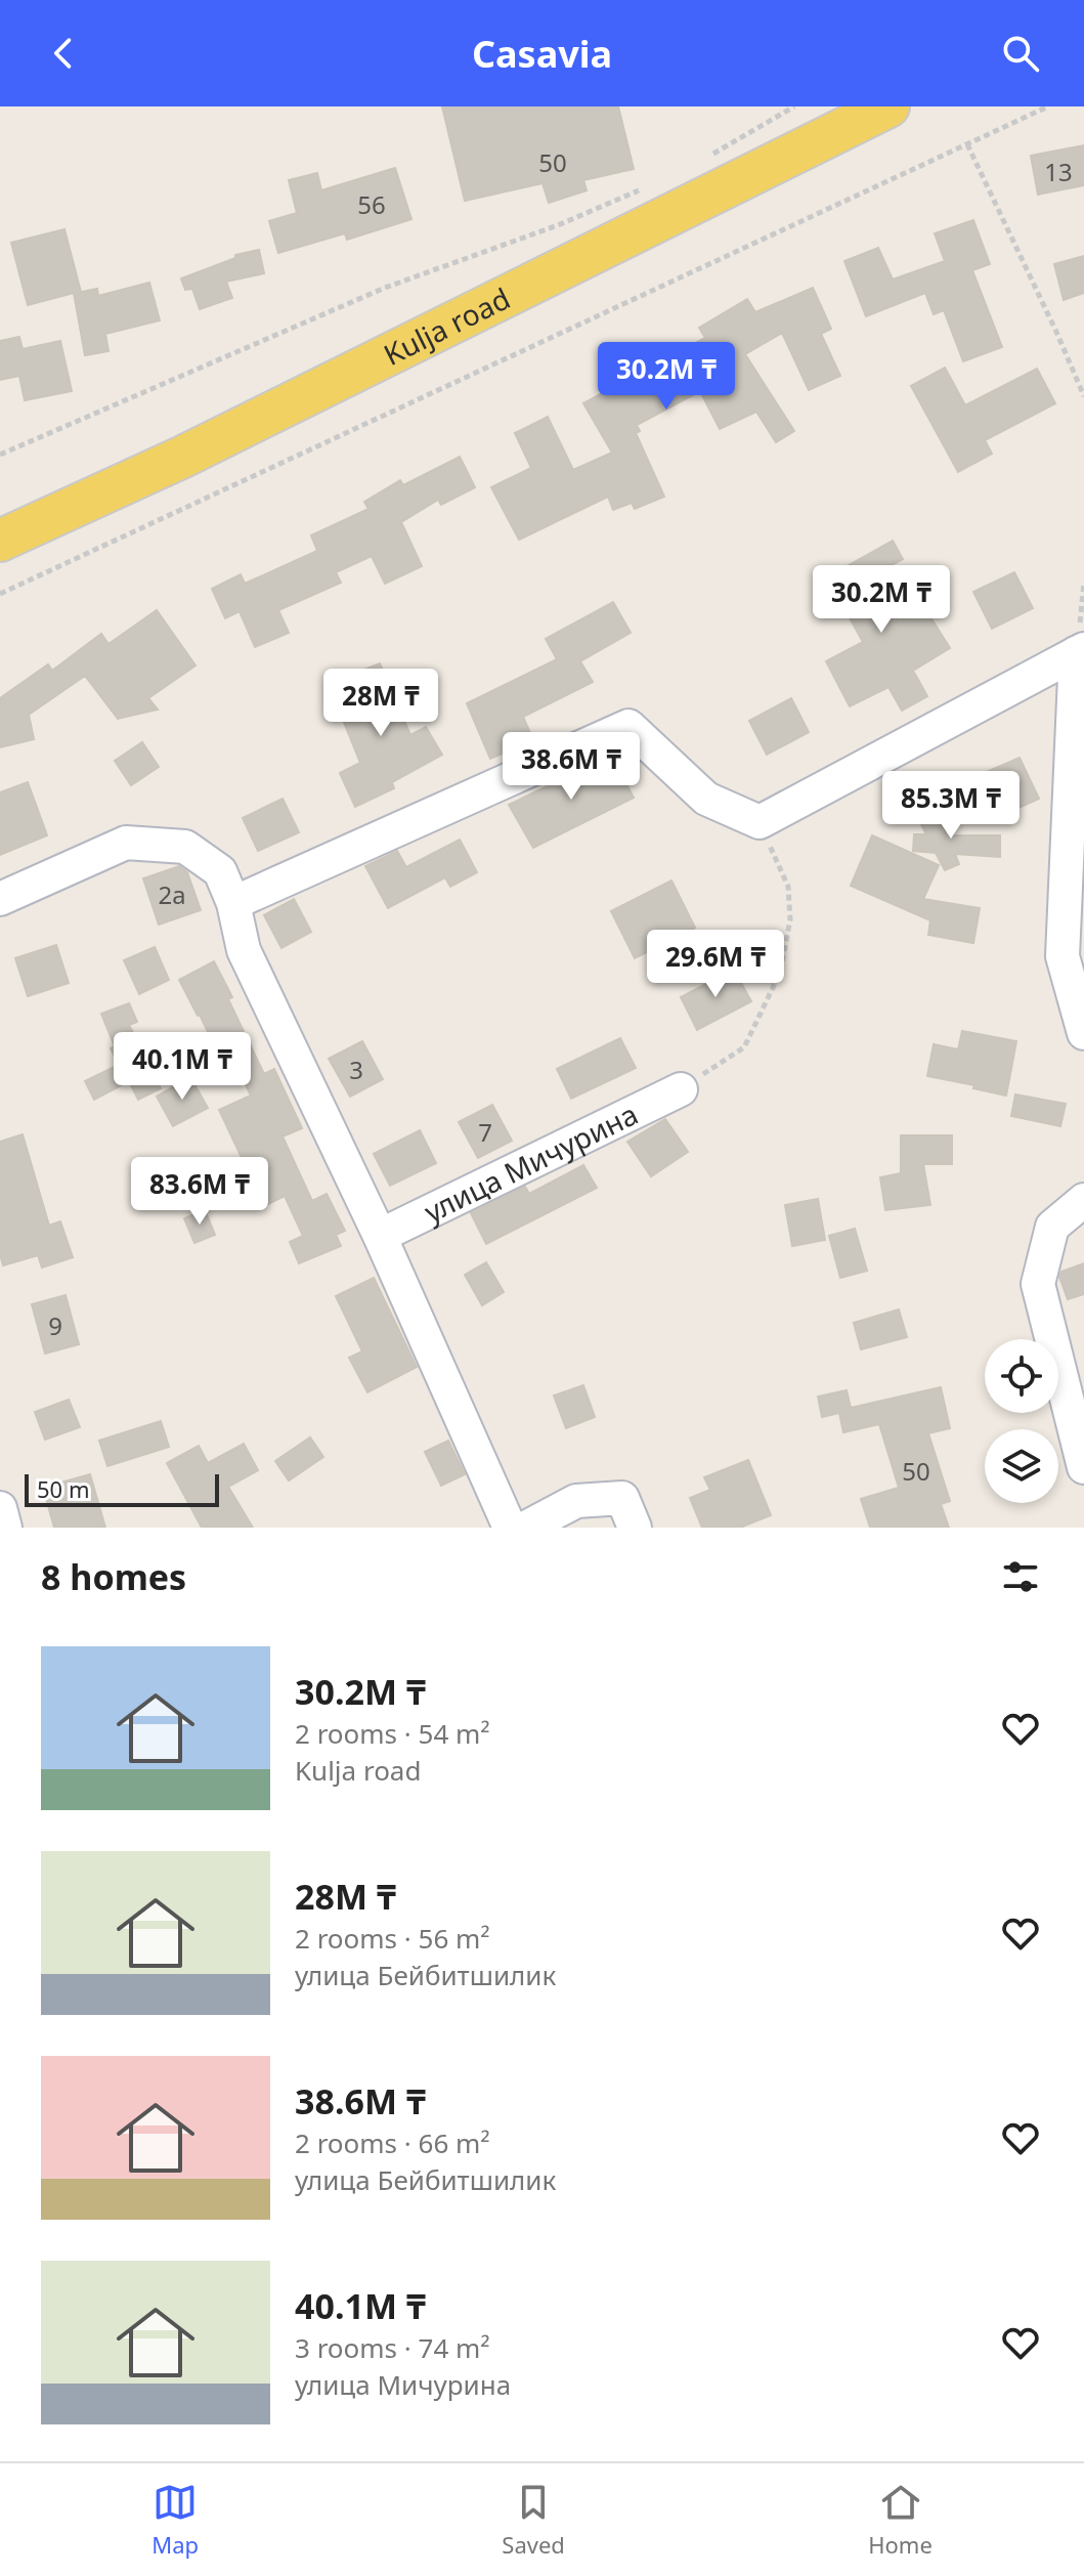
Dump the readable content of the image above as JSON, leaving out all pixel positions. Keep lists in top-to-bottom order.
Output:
{
  "streets": {
    "main road": ["Kulja road"],
    "street": ["улица Мичурина"]
  },
  "house_numbers": [
    "50",
    "13",
    "56",
    "2а",
    "3",
    "7",
    "9",
    "50"
  ],
  "scale_bar": "50 m",
  "page": {
    "header": "Casavia",
    "price": [
      "30.2M ₸",
      "30.2M ₸",
      "28M ₸",
      "38.6M ₸",
      "85.3M ₸",
      "29.6M ₸",
      "40.1M ₸",
      "83.6M ₸"
    ],
    "scale": "50 m",
    "heading": "8 homes",
    "list": [
      {
        "name": "30.2M ₸",
        "note": "2 rooms · 54 m² · Kulja road"
      },
      {
        "name": "28M ₸",
        "note": "2 rooms · 56 m² · улица Бейбитшилик"
      },
      {
        "name": "38.6M ₸",
        "note": "2 rooms · 66 m² · улица Бейбитшилик"
      },
      {
        "name": "40.1M ₸",
        "note": "3 rooms · 74 m² · улица Мичурина"
      }
    ],
    "tabs": ["Map", "Saved", "Home"]
  }
}
